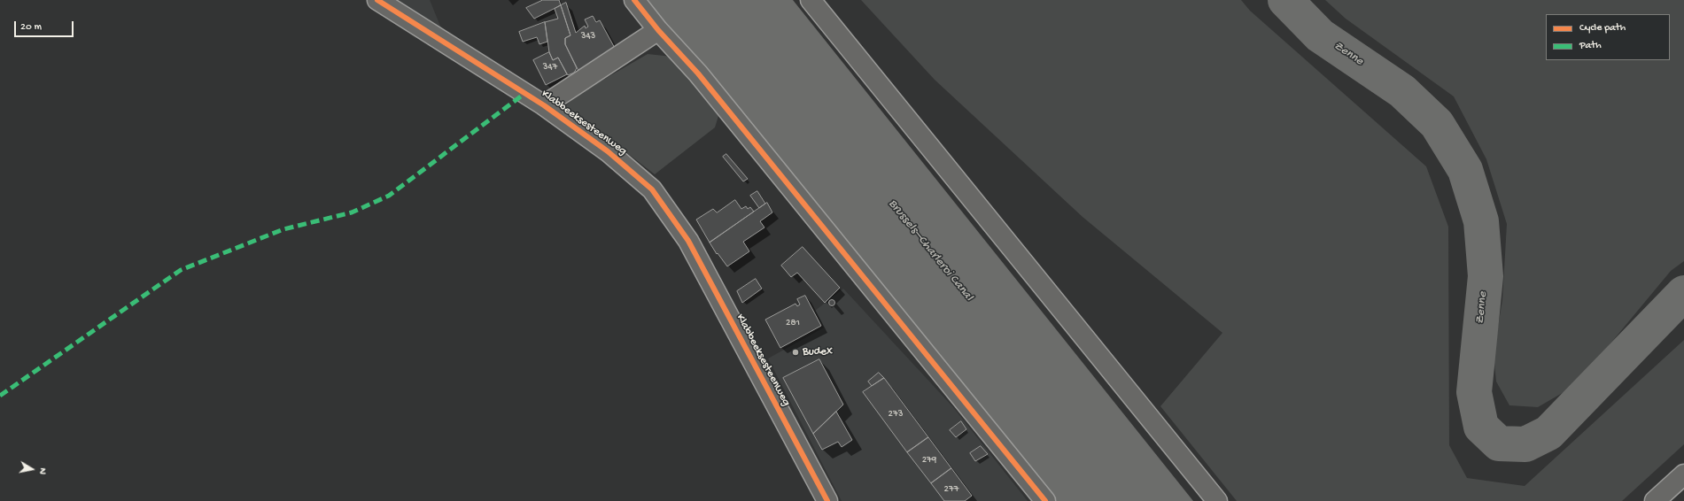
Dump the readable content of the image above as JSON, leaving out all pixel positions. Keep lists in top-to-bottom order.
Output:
{
  "streets": {
    "street": ["Klabbeeksesteenweg"]
  },
  "water": ["Zenne", "Brussels–Charleroi Canal"],
  "places": ["Budex"],
  "house_numbers": [
    "343",
    "347",
    "281",
    "273",
    "279",
    "277"
  ],
  "legend": ["Cycle path", "Path"],
  "scale_bar": "20 m",
  "north": "right"
}
